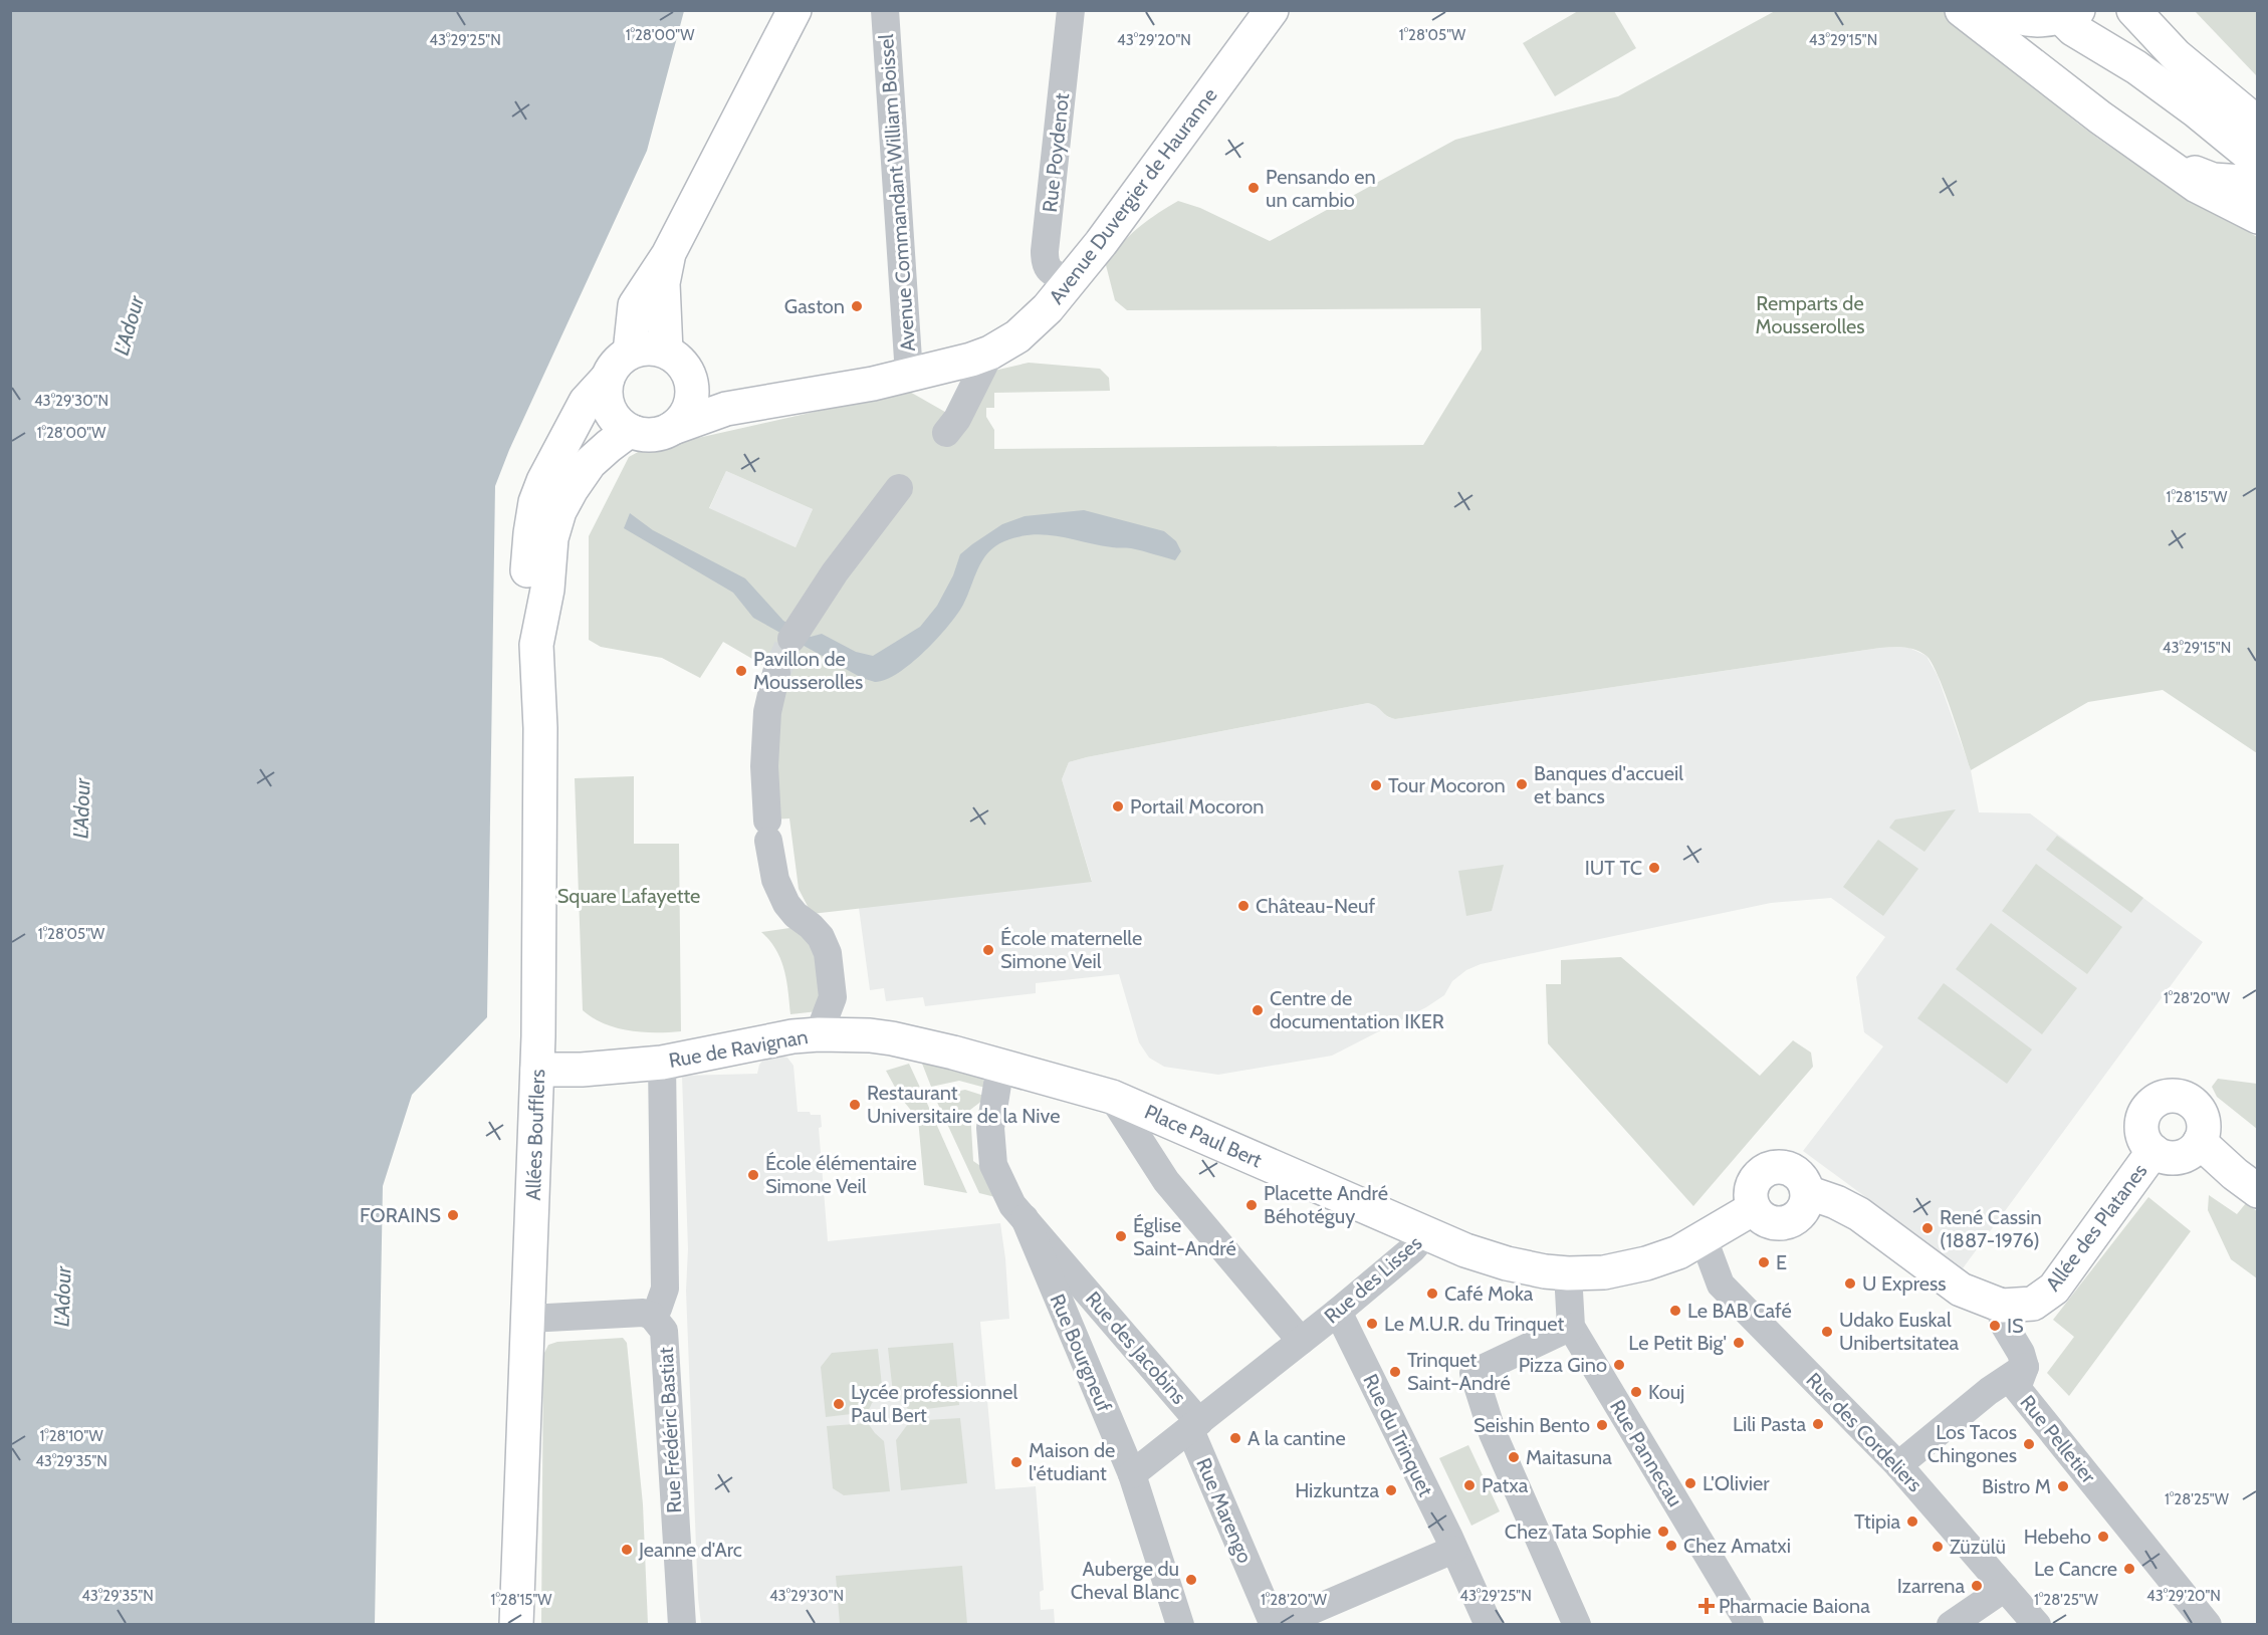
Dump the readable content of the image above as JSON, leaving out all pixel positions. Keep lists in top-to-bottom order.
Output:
{
  "streets": {
    "main road": [
      "Avenue Duvergier de Hauranne",
      "Rue de Ravignan",
      "Allées Boufflers",
      "Place Paul Bert",
      "Allée des Platanes",
      "Rue des Lisses"
    ],
    "street": [
      "Rue Poydenot",
      "Avenue Commandant William Boissel",
      "Rue des Jacobins",
      "Rue Bourgneuf",
      "Rue Frédéric Bastiat",
      "Rue des Cordeliers",
      "Rue du Trinquet",
      "Rue Pelletier",
      "Rue Pannecau",
      "Rue Marengo"
    ]
  },
  "crossings": [
    ["Rue Poydenot", "Avenue Duvergier de Hauranne"],
    ["Avenue Commandant William Boissel", "Avenue Duvergier de Hauranne"],
    ["Avenue Duvergier de Hauranne", "Allées Boufflers"],
    ["Rue de Ravignan", "Allées Boufflers"],
    ["Rue de Ravignan", "Place Paul Bert"],
    ["Place Paul Bert", "Rue des Lisses"],
    ["Allée des Platanes", "Rue des Lisses"],
    ["Allée des Platanes", "Rue Pelletier"],
    ["Rue des Lisses", "Rue des Jacobins"],
    ["Rue des Lisses", "Rue Bourgneuf"],
    ["Rue des Lisses", "Rue des Cordeliers"],
    ["Rue des Lisses", "Rue du Trinquet"],
    ["Rue des Lisses", "Rue Pelletier"],
    ["Rue des Lisses", "Rue Pannecau"],
    ["Rue des Lisses", "Rue Marengo"],
    ["Rue des Jacobins", "Rue Bourgneuf"],
    ["Rue des Jacobins", "Rue Marengo"]
  ],
  "water": ["L'Adour"],
  "parks": ["Remparts de Mousserolles", "Square Lafayette"],
  "places": {
    "other": [
      "Pensando en un cambio",
      "Gaston",
      "Pavillon de Mousserolles",
      "Banques d'accueil et bancs",
      "Tour Mocoron",
      "Portail Mocoron",
      "IUT TC",
      "Château-Neuf",
      "École maternelle Simone Veil",
      "Centre de documentation IKER",
      "Restaurant Universitaire de la Nive",
      "École élémentaire Simone Veil",
      "Placette André Béhotéguy",
      "FORAINS",
      "René Cassin (1887-1976)",
      "Église Saint-André",
      "E",
      "U Express",
      "Café Moka",
      "Le BAB Café",
      "Le M.U.R. du Trinquet",
      "IS",
      "Udako Euskal Unibertsitatea",
      "Le Petit Big'",
      "Pizza Gino",
      "Trinquet Saint-André",
      "Kouj",
      "Lycée professionnel Paul Bert",
      "Lili Pasta",
      "Seishin Bento",
      "A la cantine",
      "Los Tacos Chingones",
      "Maitasuna",
      "Maison de l'étudiant",
      "L'Olivier",
      "Patxa",
      "Bistro M",
      "Hizkuntza",
      "Ttipia",
      "Chez Tata Sophie",
      "Hebeho",
      "Chez Amatxi",
      "Züzülü",
      "Jeanne d'Arc",
      "Le Cancre",
      "Auberge du Cheval Blanc",
      "Izarrena"
    ],
    "health": ["Pharmacie Baiona"]
  },
  "coordinates": [
    "1°28'00\"W",
    "1°28'05\"W",
    "43°29'25\"N",
    "43°29'20\"N",
    "43°29'15\"N",
    "43°29'30\"N",
    "1°28'15\"W",
    "1°28'20\"W",
    "1°28'10\"W",
    "43°29'35\"N",
    "1°28'25\"W"
  ]
}
